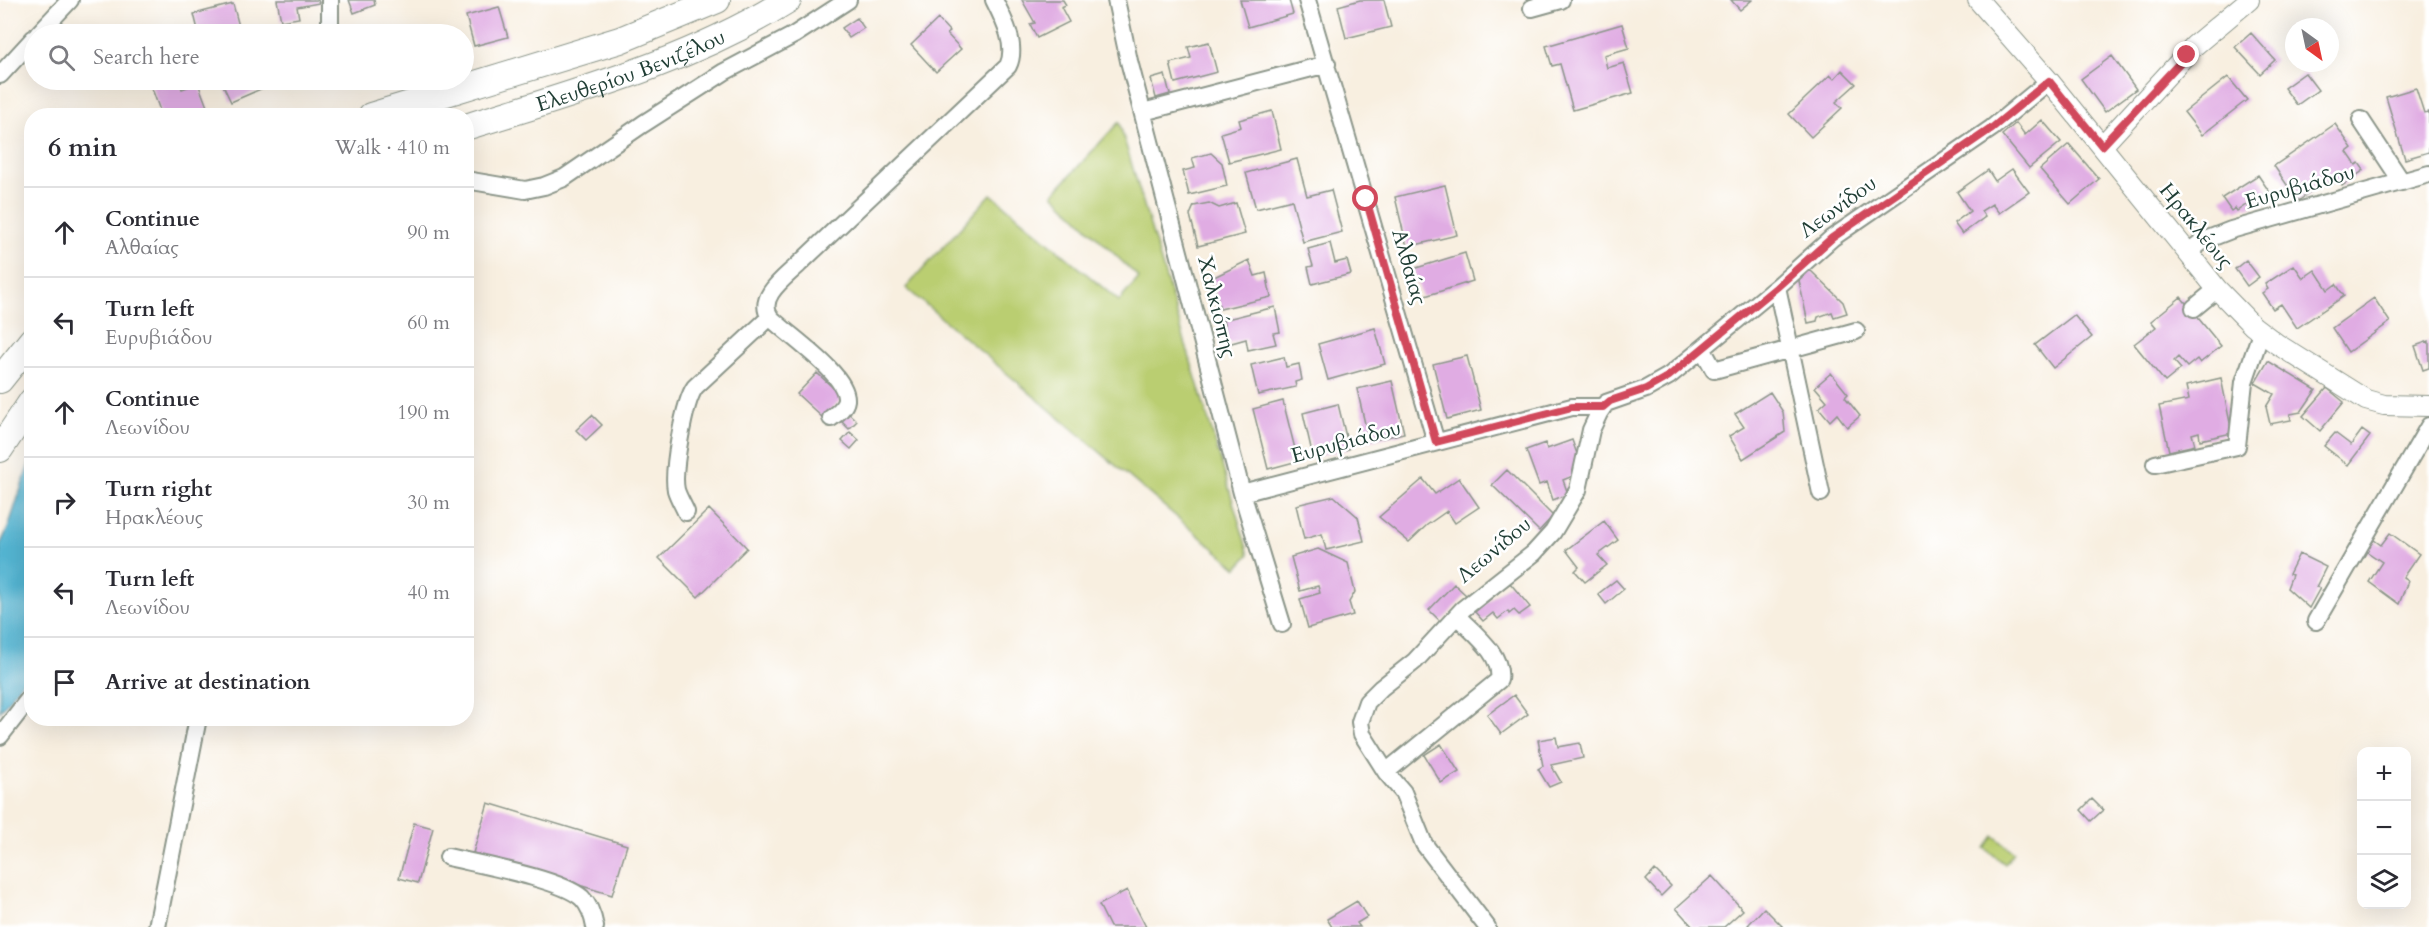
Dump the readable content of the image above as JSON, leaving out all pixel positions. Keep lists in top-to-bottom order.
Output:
{
  "streets": {
    "main road": ["Ελευθερίου Βενιζέλου"],
    "street": [
      "Ευρυβιάδου",
      "Λεωνίδου",
      "Ηρακλέους",
      "Αλθαίας",
      "Χαλκιόπης"
    ]
  },
  "crossings": [
    ["Ευρυβιάδου", "Λεωνίδου"],
    ["Ευρυβιάδου", "Ηρακλέους"],
    ["Ευρυβιάδου", "Αλθαίας"],
    ["Ευρυβιάδου", "Χαλκιόπης"],
    ["Λεωνίδου", "Ηρακλέους"]
  ],
  "north": "bottom right",
  "page": {
    "search": "Search here",
    "heading": ["6 min", "Walk · 410 m"],
    "list": [
      ["Continue", "Αλθαίας", "90 m"],
      ["Turn left", "Ευρυβιάδου", "60 m"],
      ["Continue", "Λεωνίδου", "190 m"],
      ["Turn right", "Ηρακλέους", "30 m"],
      ["Turn left", "Λεωνίδου", "40 m"],
      "Arrive at destination"
    ],
    "map_buttons": ["+", "−"]
  }
}
